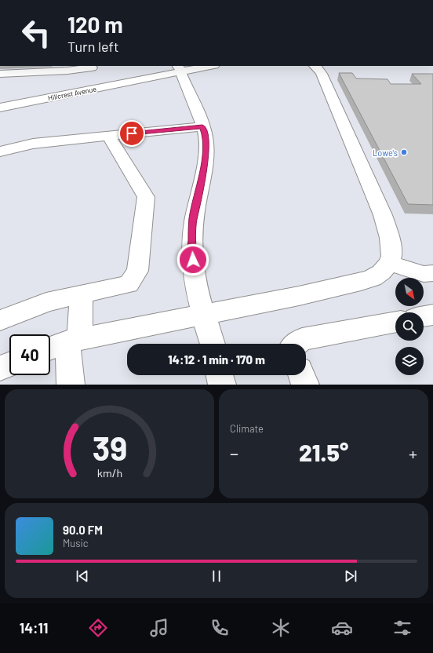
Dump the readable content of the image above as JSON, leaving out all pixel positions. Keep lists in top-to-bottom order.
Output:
{
  "streets": {
    "street": ["Hillcrest Avenue"]
  },
  "places": ["Lowe's"],
  "north": "bottom right",
  "page": {
    "turn": ["120 m", "Turn left"],
    "limit": "40",
    "trip": "14:12 · 1 min · 170 m",
    "tile": "Climate",
    "heat": ["−", "21.5°", "+"],
    "song": ["90.0 FM", "Music"],
    "tabs": "14:11",
    "gauge": ["39", "km/h"]
  }
}
